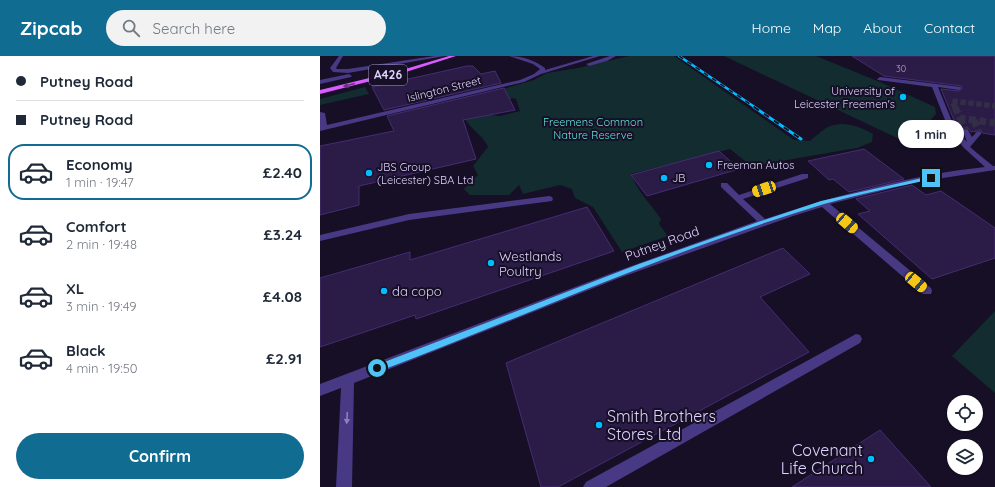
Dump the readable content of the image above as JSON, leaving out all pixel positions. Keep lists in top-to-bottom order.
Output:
{
  "streets": {
    "main road": ["A426"],
    "street": ["Islington Street", "Putney Road"]
  },
  "parks": ["Freemens Common Nature Reserve"],
  "places": [
    "University of Leicester Freemen's",
    "Freeman Autos",
    "JBS Group (Leicester) SBA Ltd",
    "JB",
    "Westlands Poultry",
    "da copo",
    "Smith Brothers Stores Ltd",
    "Covenant Life Church"
  ],
  "house_numbers": ["30"],
  "page": {
    "header": "Zipcab",
    "search": "Search here",
    "nav": [
      "Home",
      "Map",
      "About",
      "Contact"
    ],
    "banner": ["Putney Road", "Putney Road"],
    "bubble": "1 min",
    "list": [
      {
        "name": "Economy",
        "note": "1 min · 19:47",
        "value": "£2.40"
      },
      {
        "name": "Comfort",
        "note": "2 min · 19:48",
        "value": "£3.24"
      },
      {
        "name": "XL",
        "note": "3 min · 19:49",
        "value": "£4.08"
      },
      {
        "name": "Black",
        "note": "4 min · 19:50",
        "value": "£2.91"
      }
    ],
    "buttons": "Confirm"
  }
}
